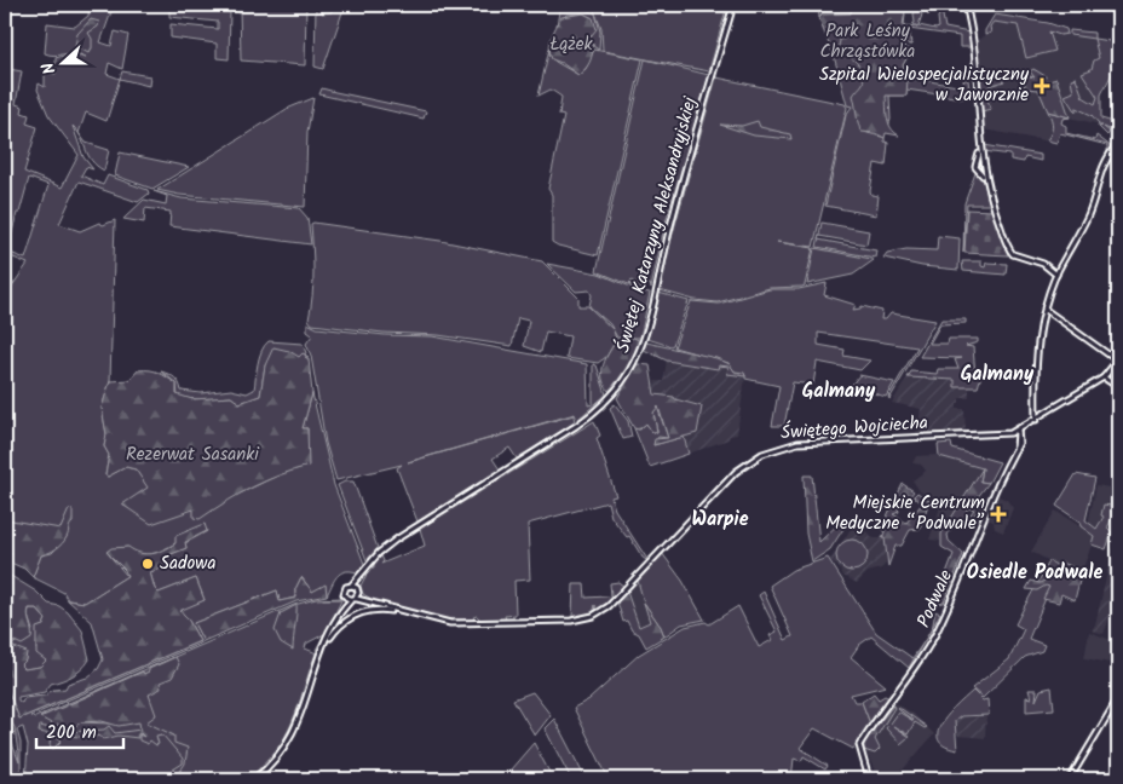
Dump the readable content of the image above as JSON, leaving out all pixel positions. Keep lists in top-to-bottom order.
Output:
{
  "streets": {
    "street": ["Świętej Katarzyny Aleksandryjskiej", "Świętego Wojciecha", "Podwale"]
  },
  "crossings": [
    ["Świętej Katarzyny Aleksandryjskiej", "Świętego Wojciecha"],
    ["Świętego Wojciecha", "Podwale"]
  ],
  "districts": [
    "Galmany",
    "Galmany",
    "Warpie",
    "Osiedle Podwale"
  ],
  "parks": ["Park Leśny Chrząstówka", "Łążek", "Rezerwat Sasanki"],
  "places": {
    "health": ["Szpital Wielospecjalistyczny w Jaworznie", "Miejskie Centrum Medyczne “Podwale”"],
    "other": ["Sadowa"]
  },
  "scale_bar": "200 m",
  "north": "left"
}
